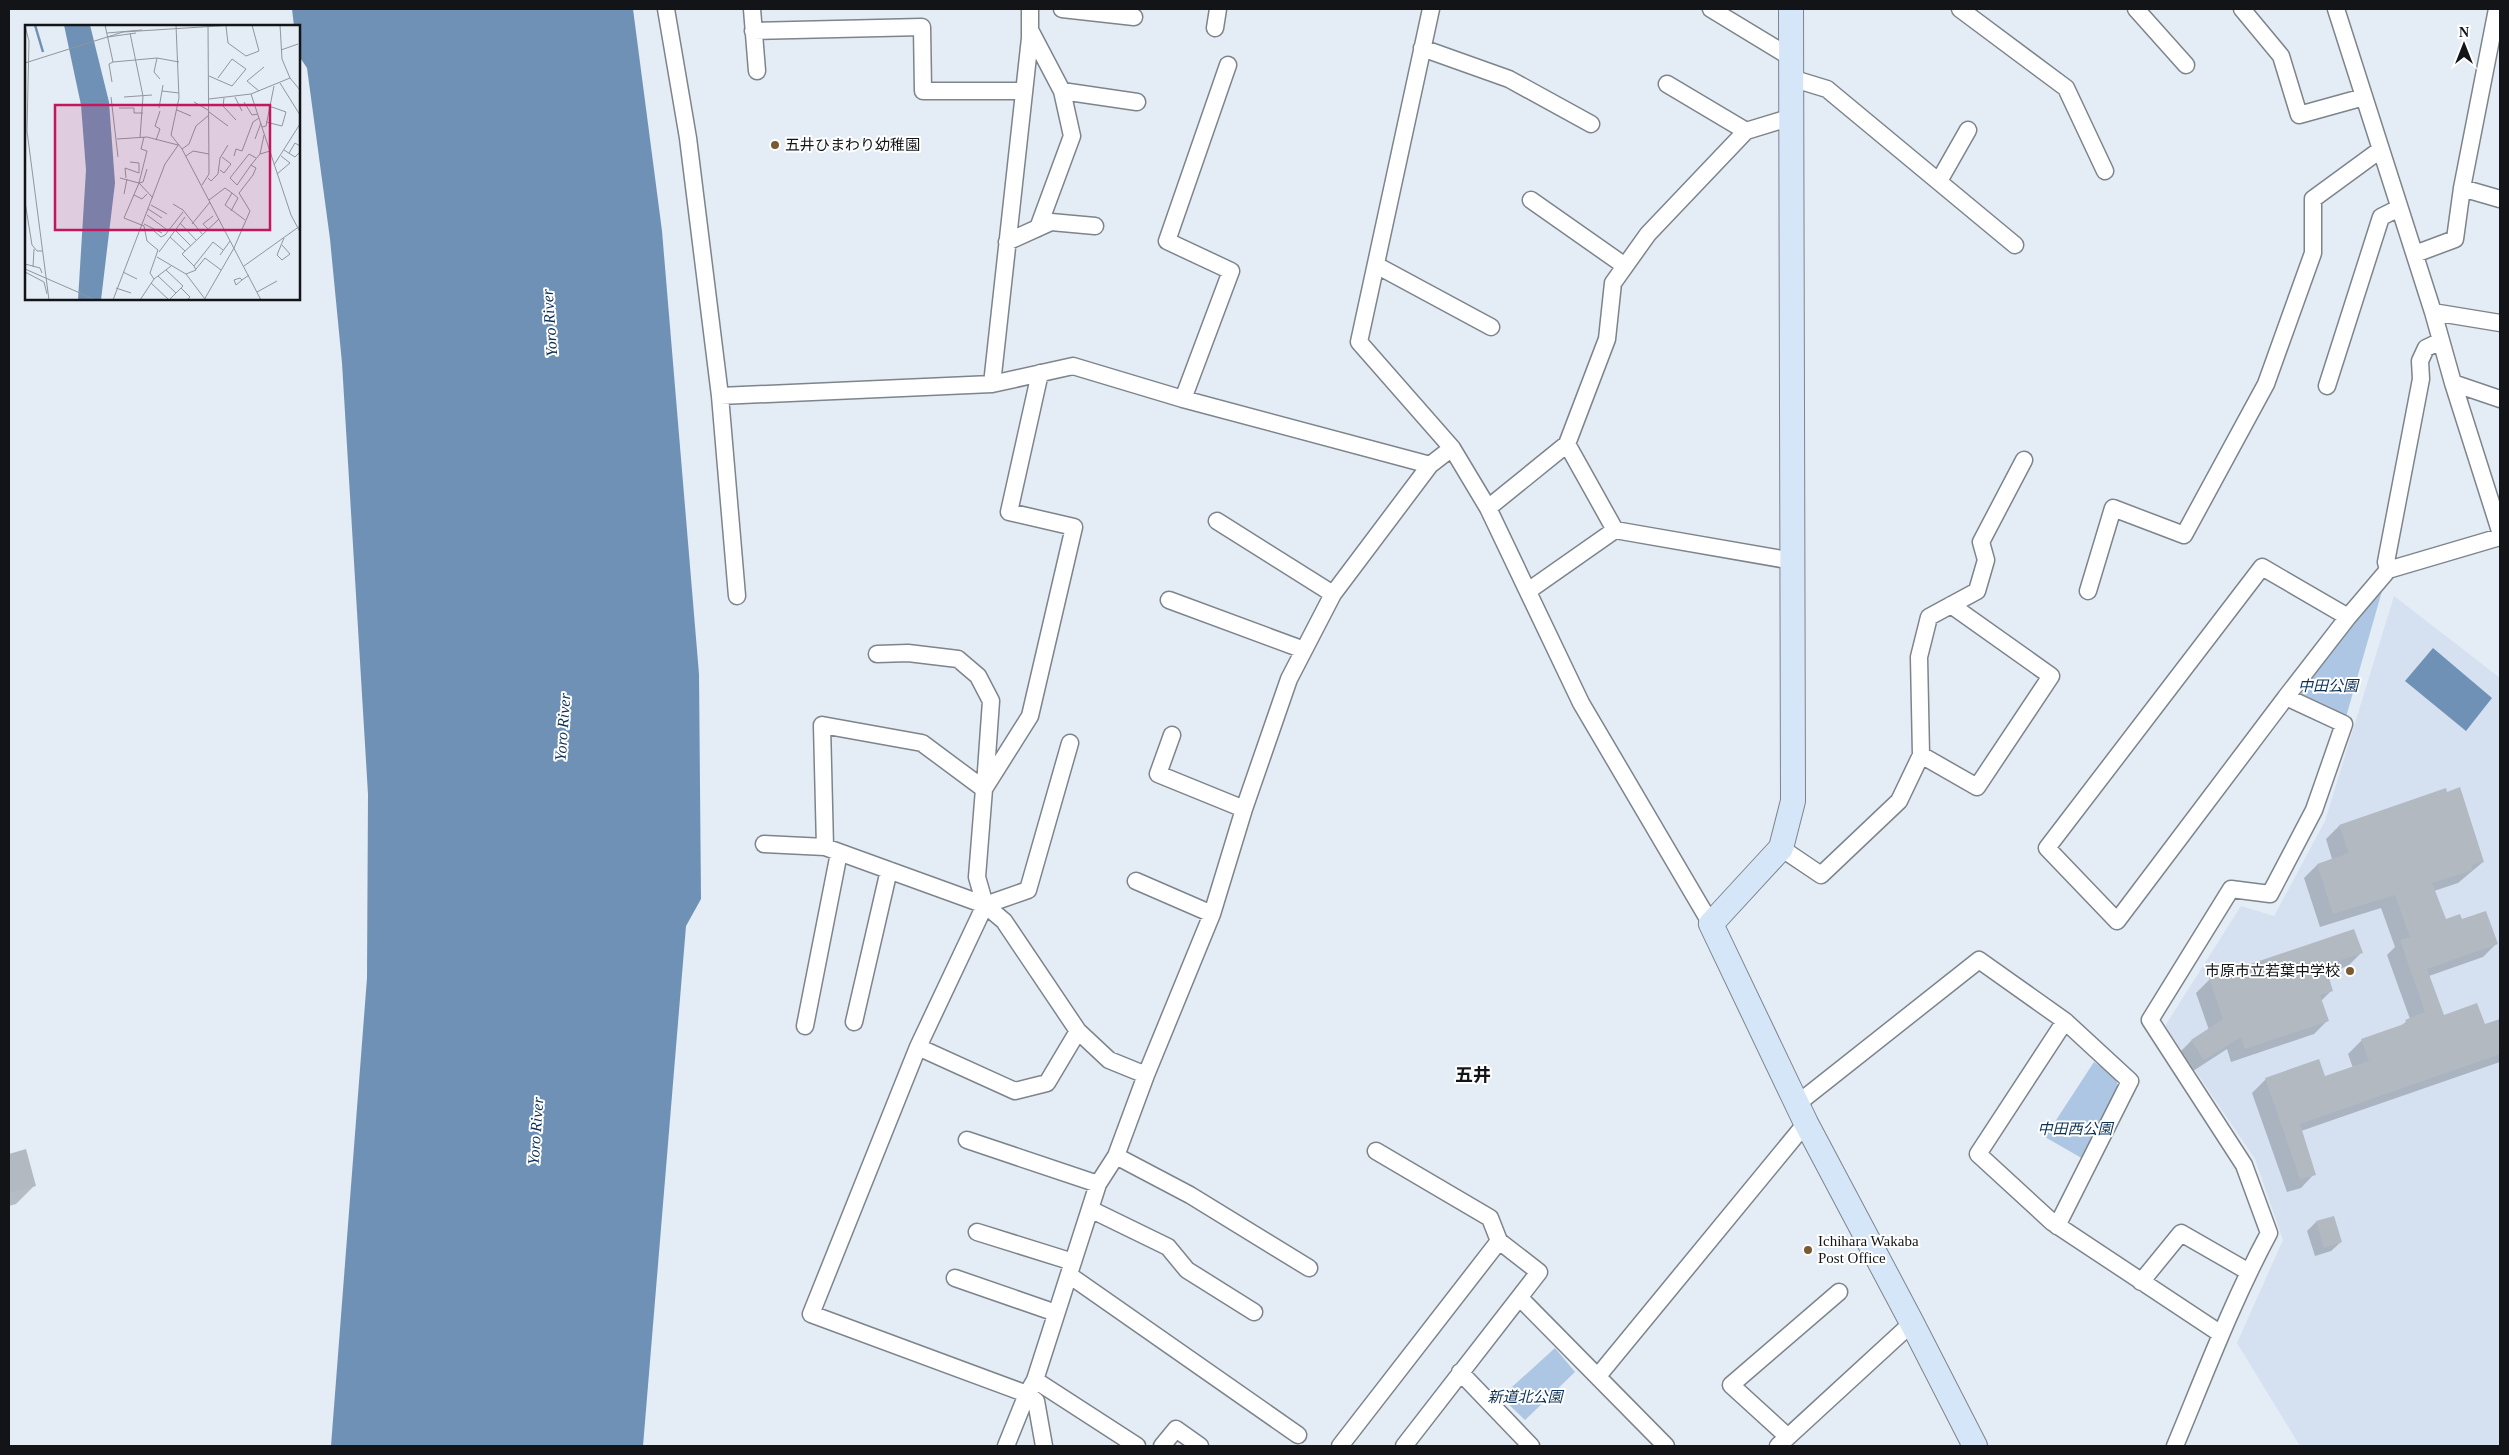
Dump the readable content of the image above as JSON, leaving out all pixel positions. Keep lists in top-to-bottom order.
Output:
{
  "districts": ["五井"],
  "water": ["Yoro River"],
  "parks": ["中田公園", "中田西公園", "新道北公園"],
  "places": ["五井ひまわり幼稚園", "市原市立若葉中学校", "Ichihara Wakaba Post Office"],
  "north": "top"
}
